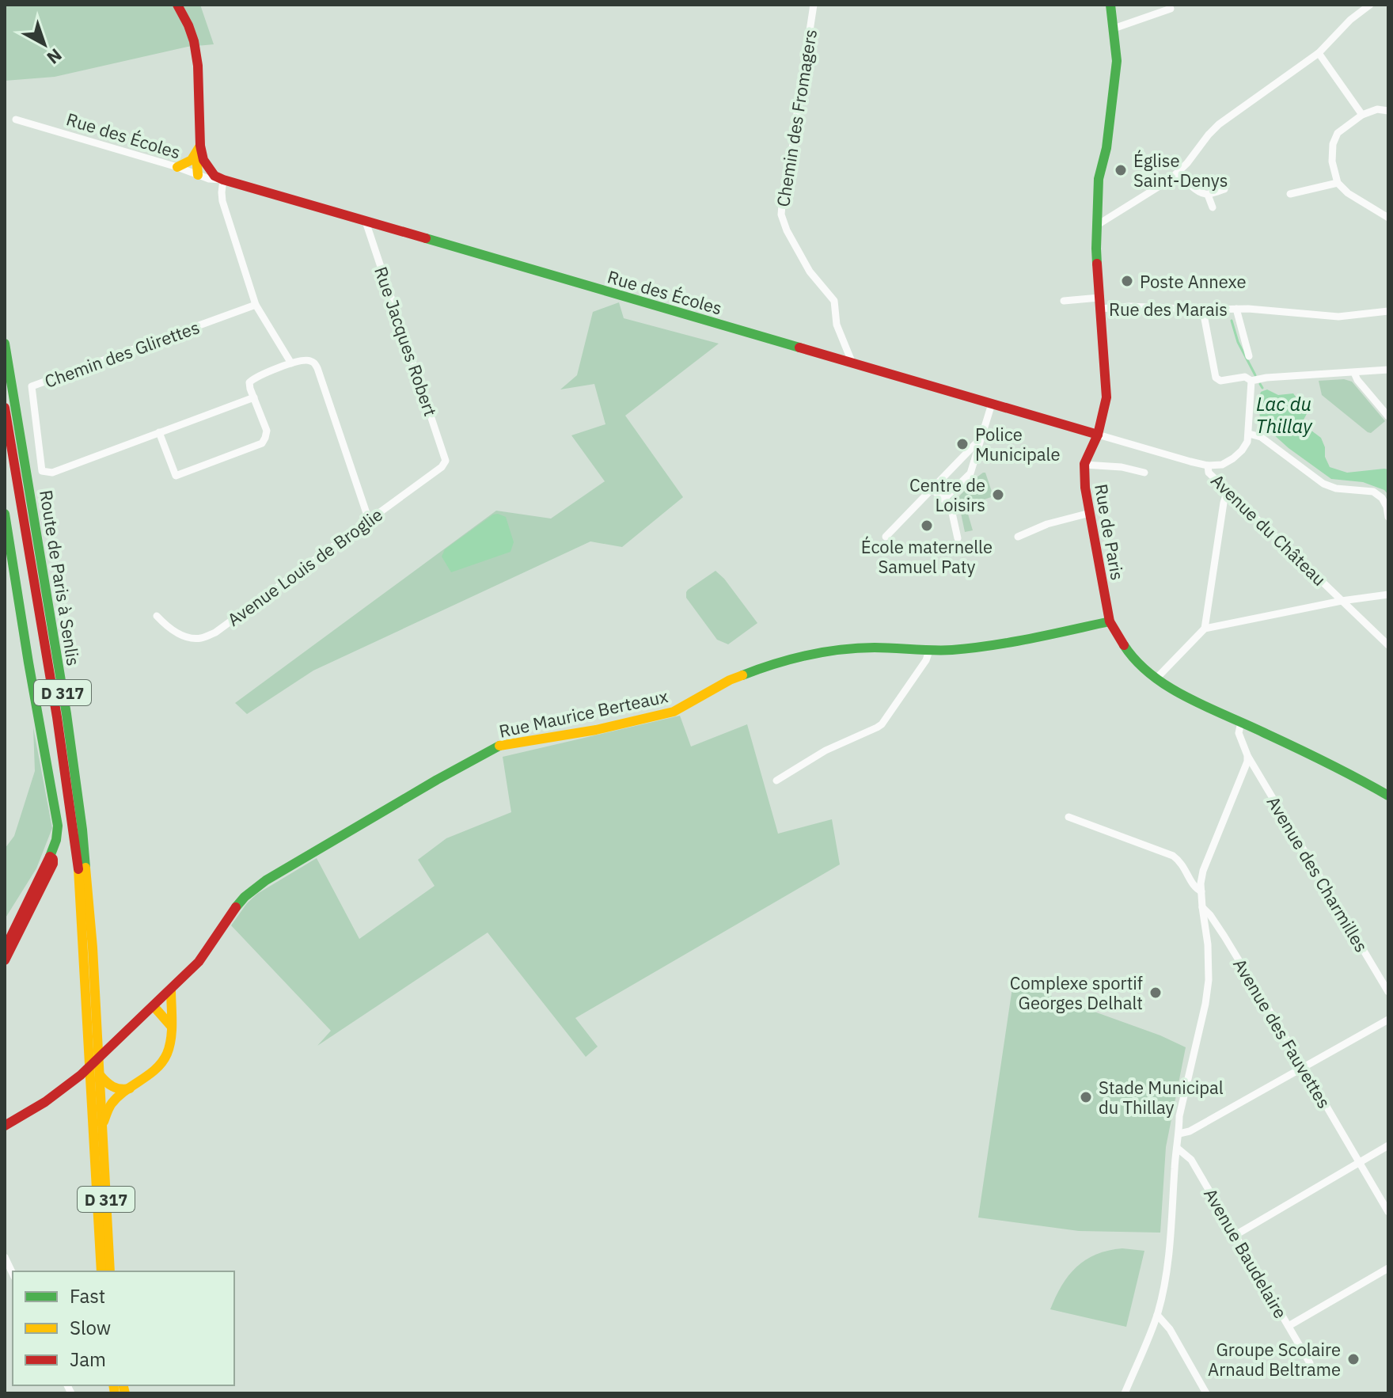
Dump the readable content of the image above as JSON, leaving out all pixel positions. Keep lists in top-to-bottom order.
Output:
{
  "streets": {
    "street": [
      "Chemin des Fromagers",
      "Rue des Écoles",
      "Rue des Marais",
      "Rue Jacques Robert",
      "Chemin des Glirettes",
      "Avenue du Château",
      "Rue de Paris",
      "Avenue Louis de Broglie",
      "Route de Paris à Senlis",
      "D 317",
      "Rue Maurice Berteaux",
      "Avenue des Charmilles",
      "Avenue des Fauvettes",
      "Avenue Baudelaire"
    ]
  },
  "crossings": [
    ["Chemin des Fromagers", "Rue des Écoles"],
    ["Rue des Écoles", "Rue Jacques Robert"],
    ["Rue des Écoles", "Avenue du Château"],
    ["Rue des Écoles", "Rue de Paris"],
    ["Rue des Marais", "Rue de Paris"],
    ["Rue Jacques Robert", "Avenue Louis de Broglie"],
    ["Avenue du Château", "Rue de Paris"],
    ["Rue de Paris", "Rue Maurice Berteaux"],
    ["Route de Paris à Senlis", "D 317"],
    ["Route de Paris à Senlis", "Rue Maurice Berteaux"],
    ["D 317", "Rue Maurice Berteaux"]
  ],
  "water": ["Lac du Thillay"],
  "places": [
    "Église Saint-Denys",
    "Poste Annexe",
    "Police Municipale",
    "Centre de Loisirs",
    "École maternelle Samuel Paty",
    "Complexe sportif Georges Delhalt",
    "Stade Municipal du Thillay",
    "Groupe Scolaire Arnaud Beltrame"
  ],
  "legend": ["Fast", "Slow", "Jam"],
  "north": "bottom right"
}
